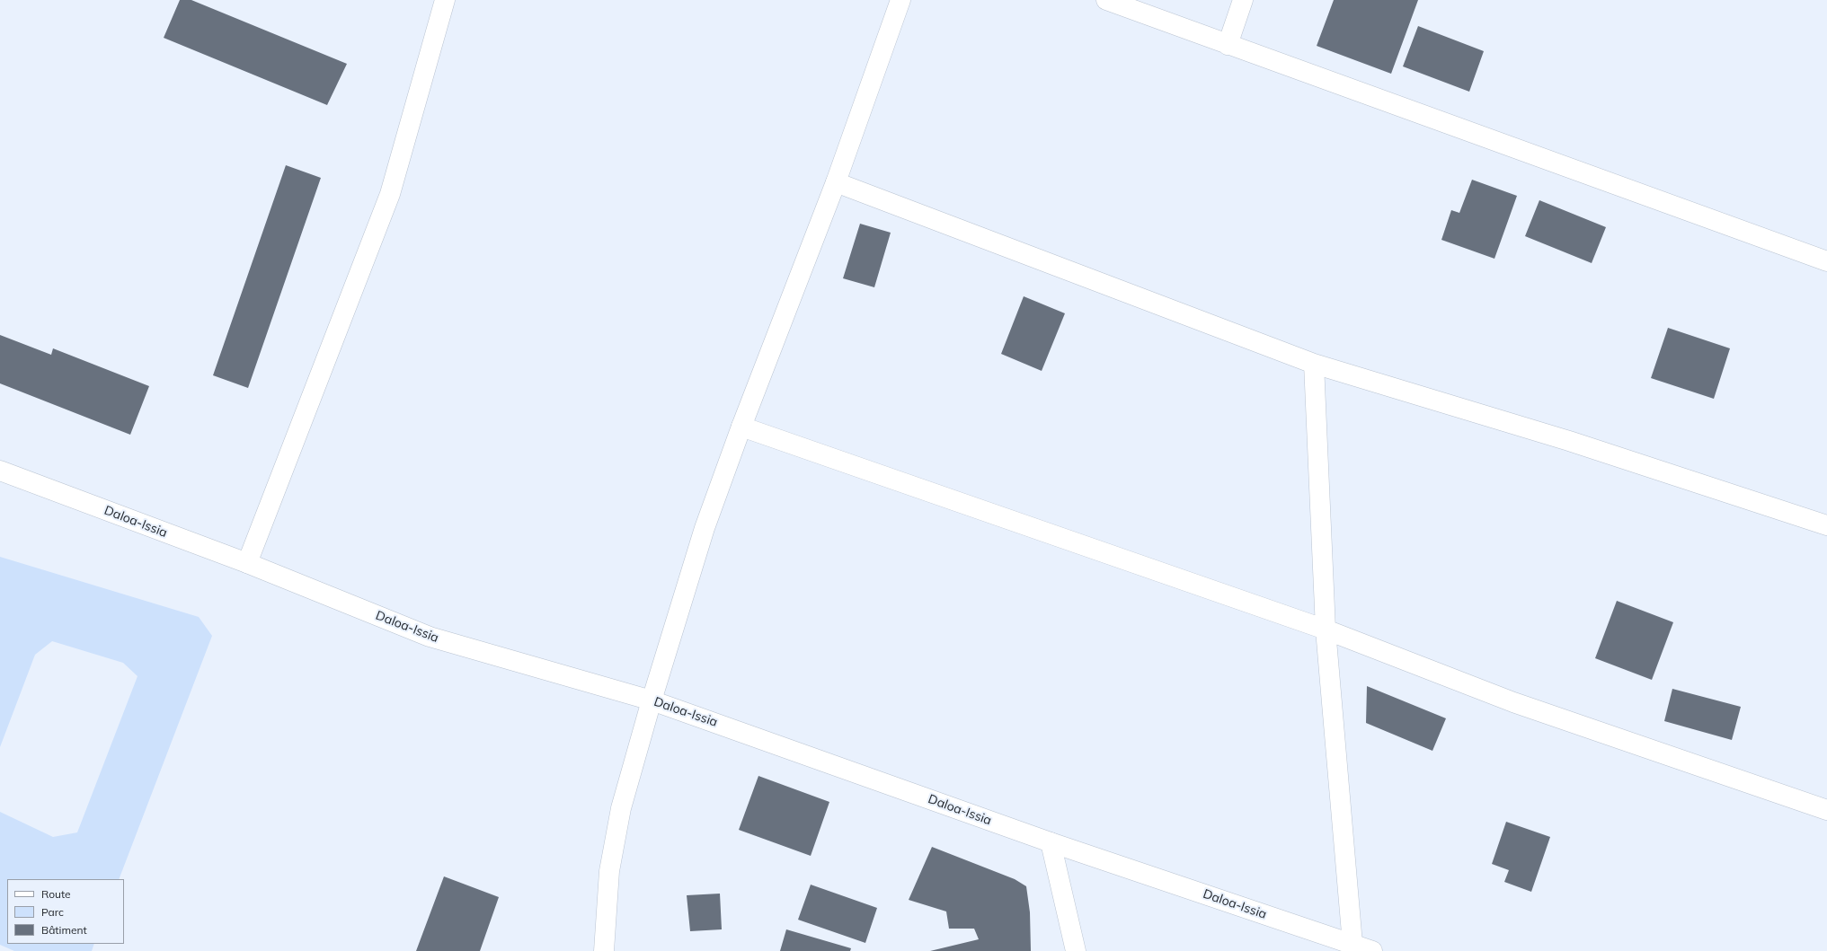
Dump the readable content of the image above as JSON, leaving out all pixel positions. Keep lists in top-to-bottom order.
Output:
{
  "streets": {
    "street": ["Daloa-Issia"]
  },
  "legend": ["Route", "Parc", "Bâtiment"]
}
